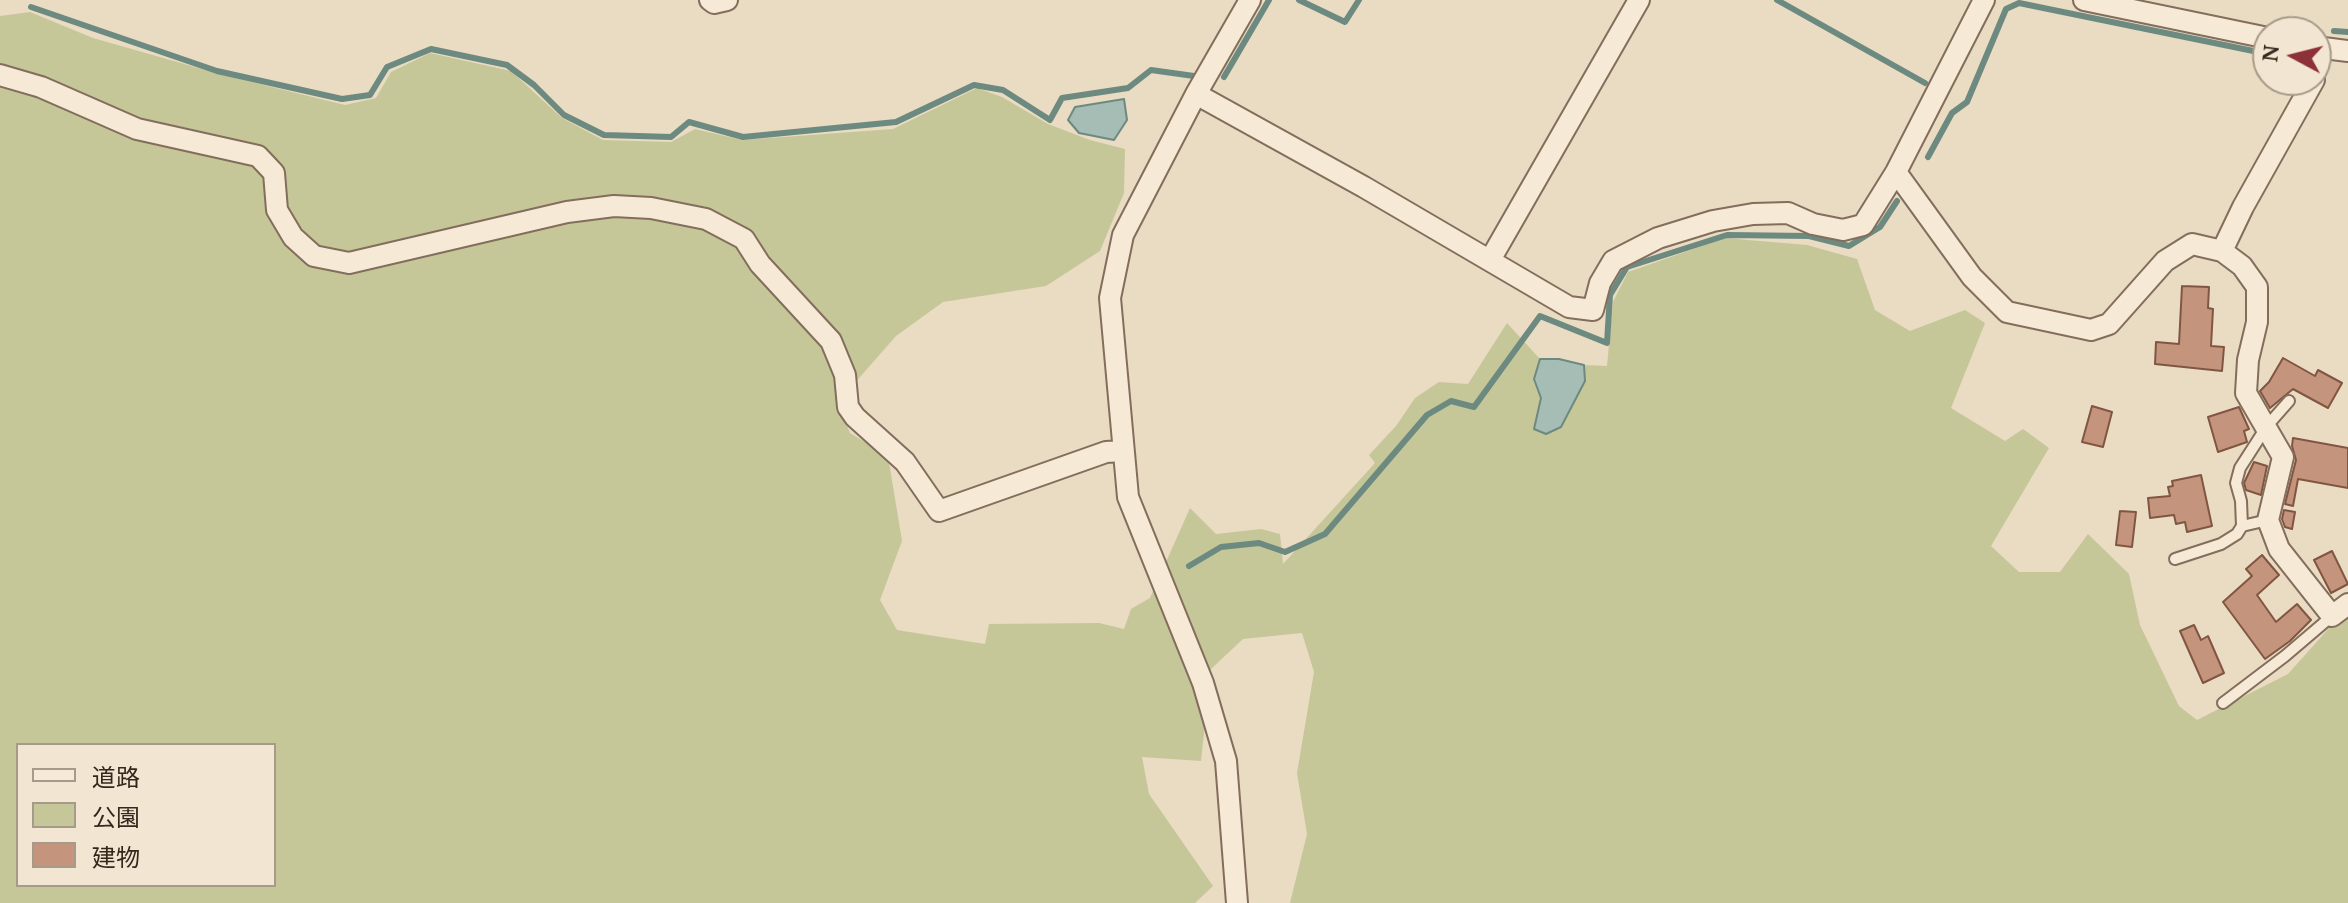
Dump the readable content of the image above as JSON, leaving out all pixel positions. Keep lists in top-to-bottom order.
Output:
{
  "legend": ["道路", "公園", "建物"],
  "north": "left"
}
